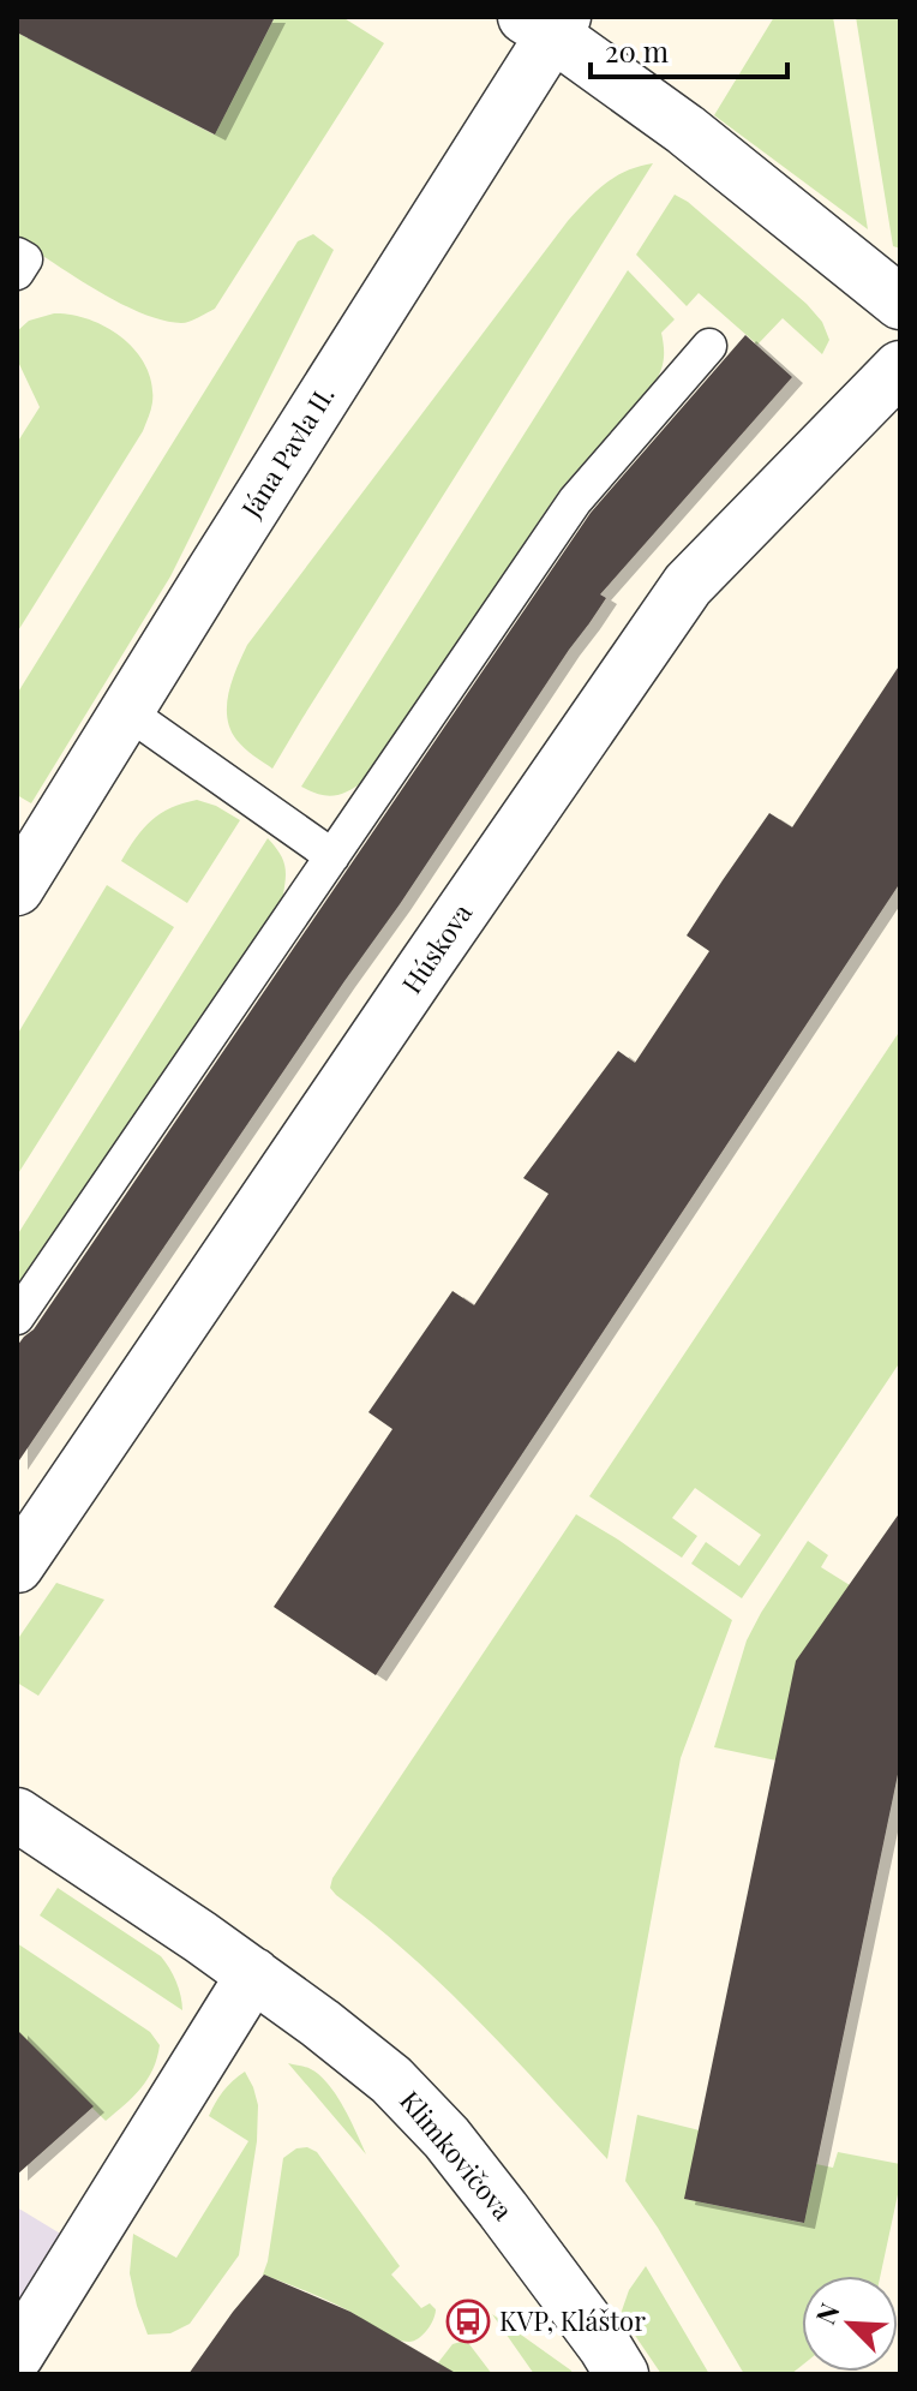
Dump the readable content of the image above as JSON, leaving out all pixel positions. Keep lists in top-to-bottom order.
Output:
{
  "streets": {
    "street": ["Jána Pavla II.", "Húskova", "Klimkovičova"]
  },
  "places": {
    "bus stop": ["KVP, Kláštor"]
  },
  "scale_bar": "20 m",
  "north": "top left"
}
